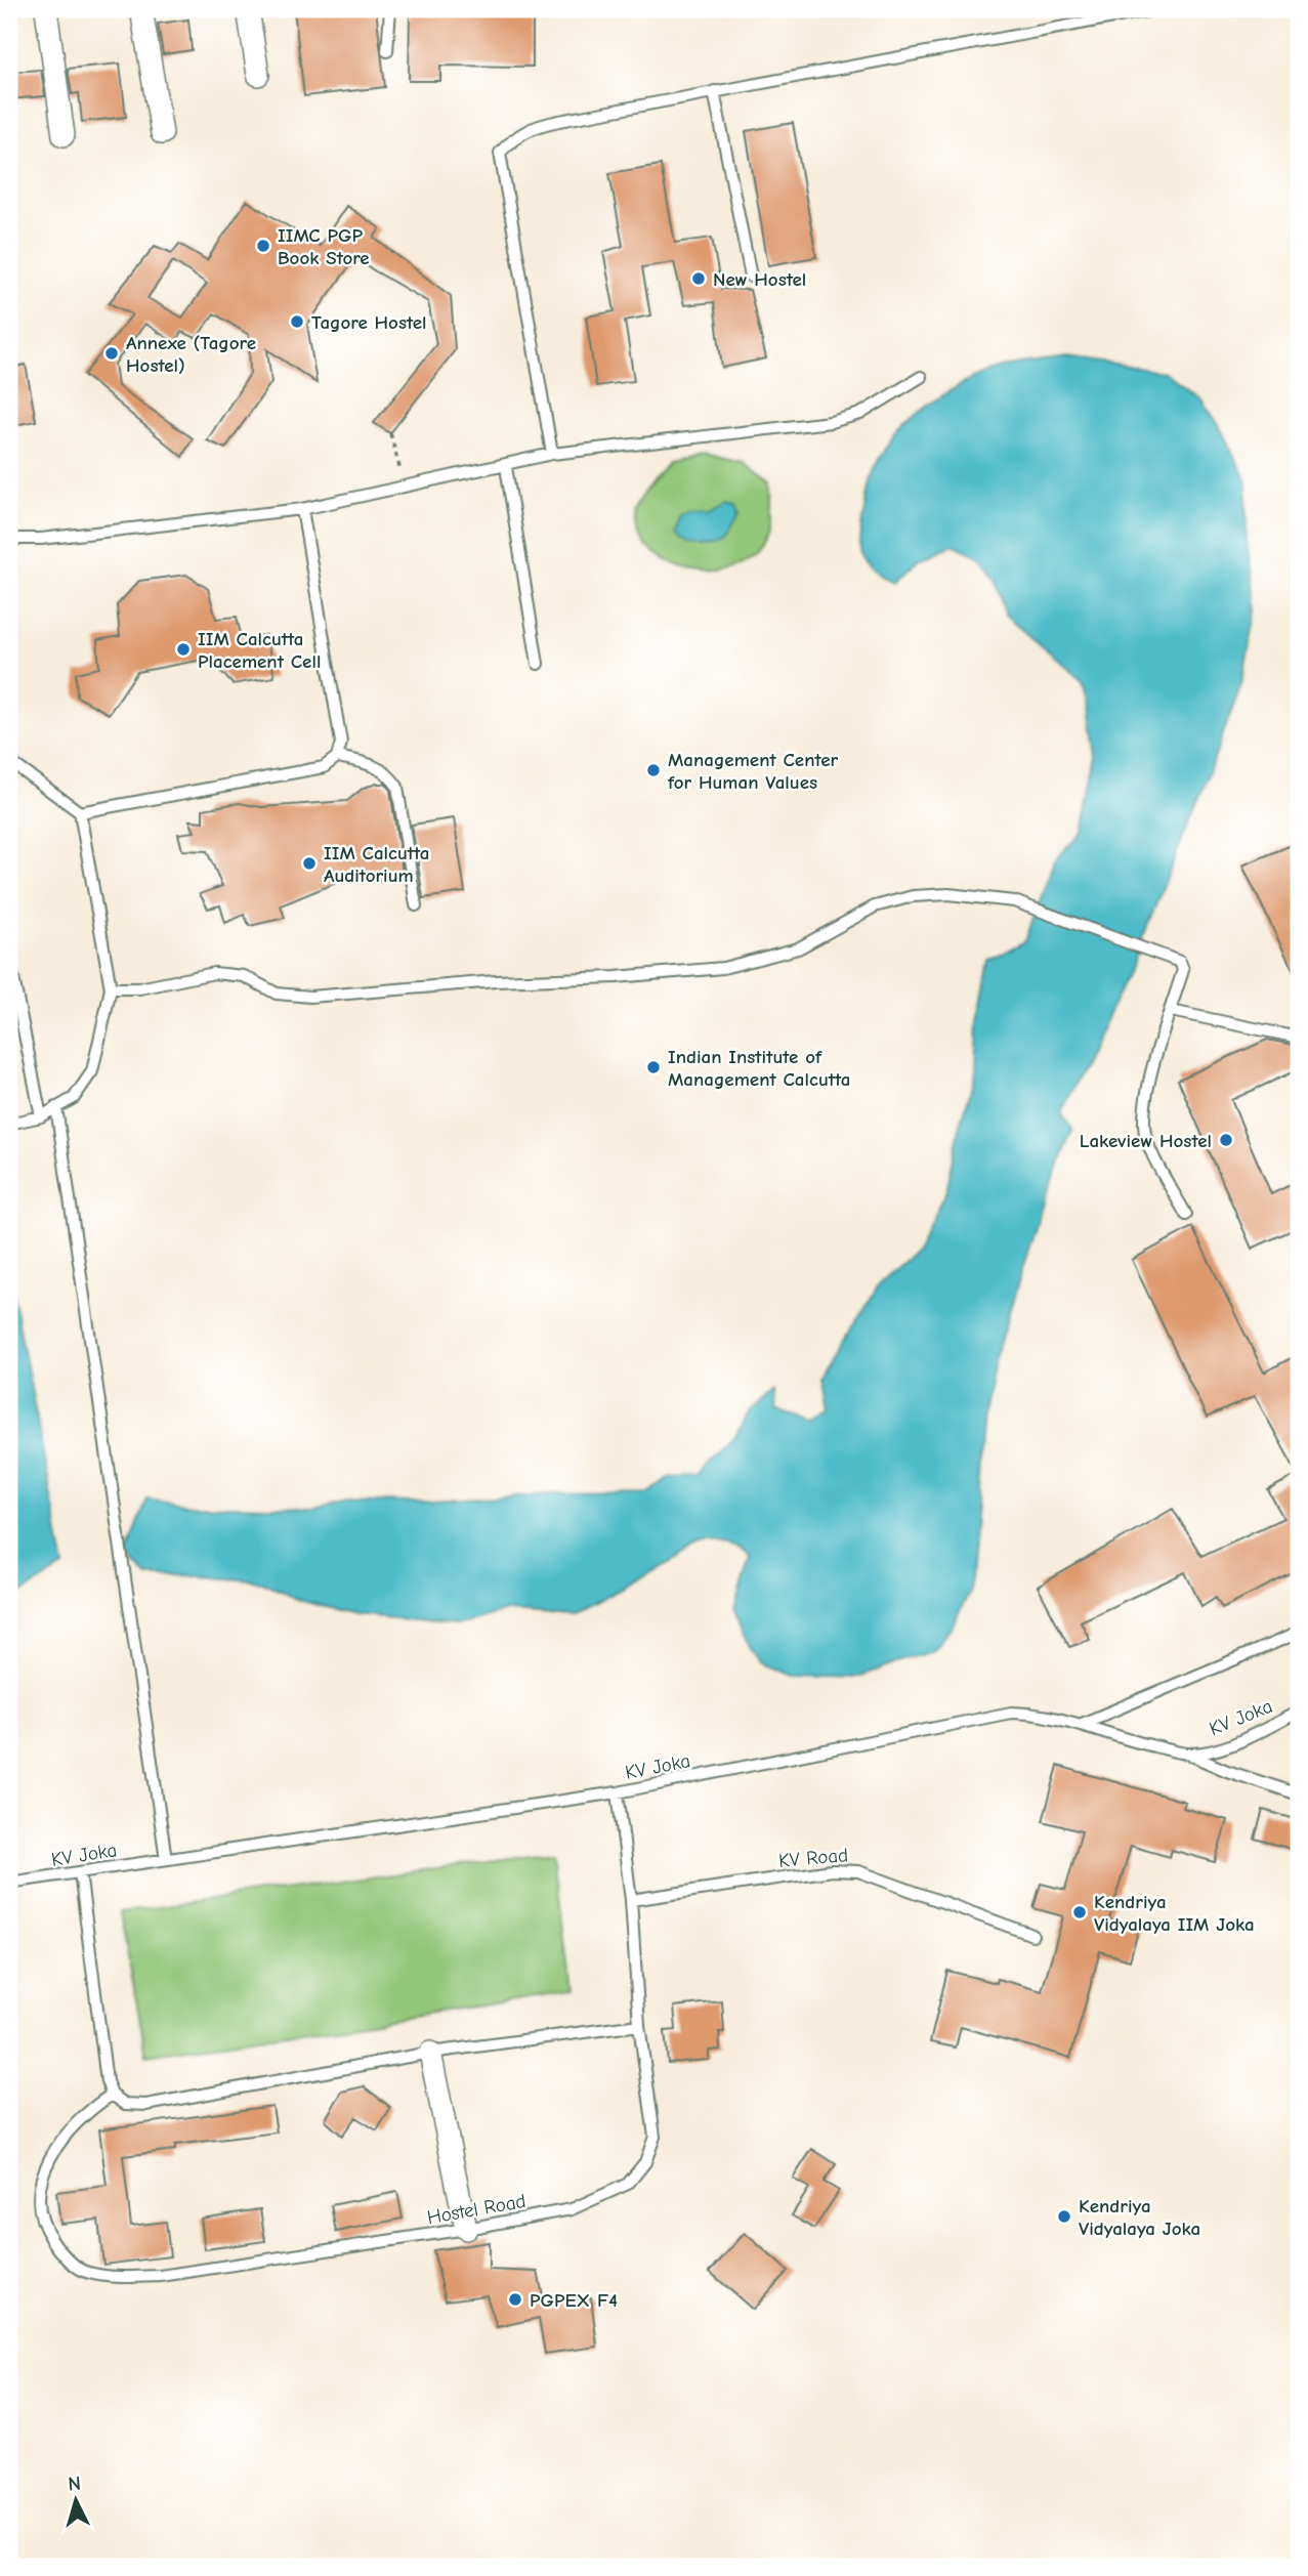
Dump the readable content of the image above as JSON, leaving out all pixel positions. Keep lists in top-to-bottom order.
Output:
{
  "streets": {
    "lane": ["KV Joka", "KV Road", "Hostel Road"]
  },
  "crossings": [
    ["KV Joka", "Hostel Road"],
    ["KV Road", "Hostel Road"]
  ],
  "places": [
    "IIMC PGP Book Store",
    "New Hostel",
    "Tagore Hostel",
    "Annexe (Tagore Hostel)",
    "IIM Calcutta Placement Cell",
    "Management Center for Human Values",
    "IIM Calcutta Auditorium",
    "Indian Institute of Management Calcutta",
    "Lakeview Hostel",
    "Kendriya Vidyalaya IIM Joka",
    "Kendriya Vidyalaya Joka",
    "PGPEX F4"
  ],
  "north": "top"
}
